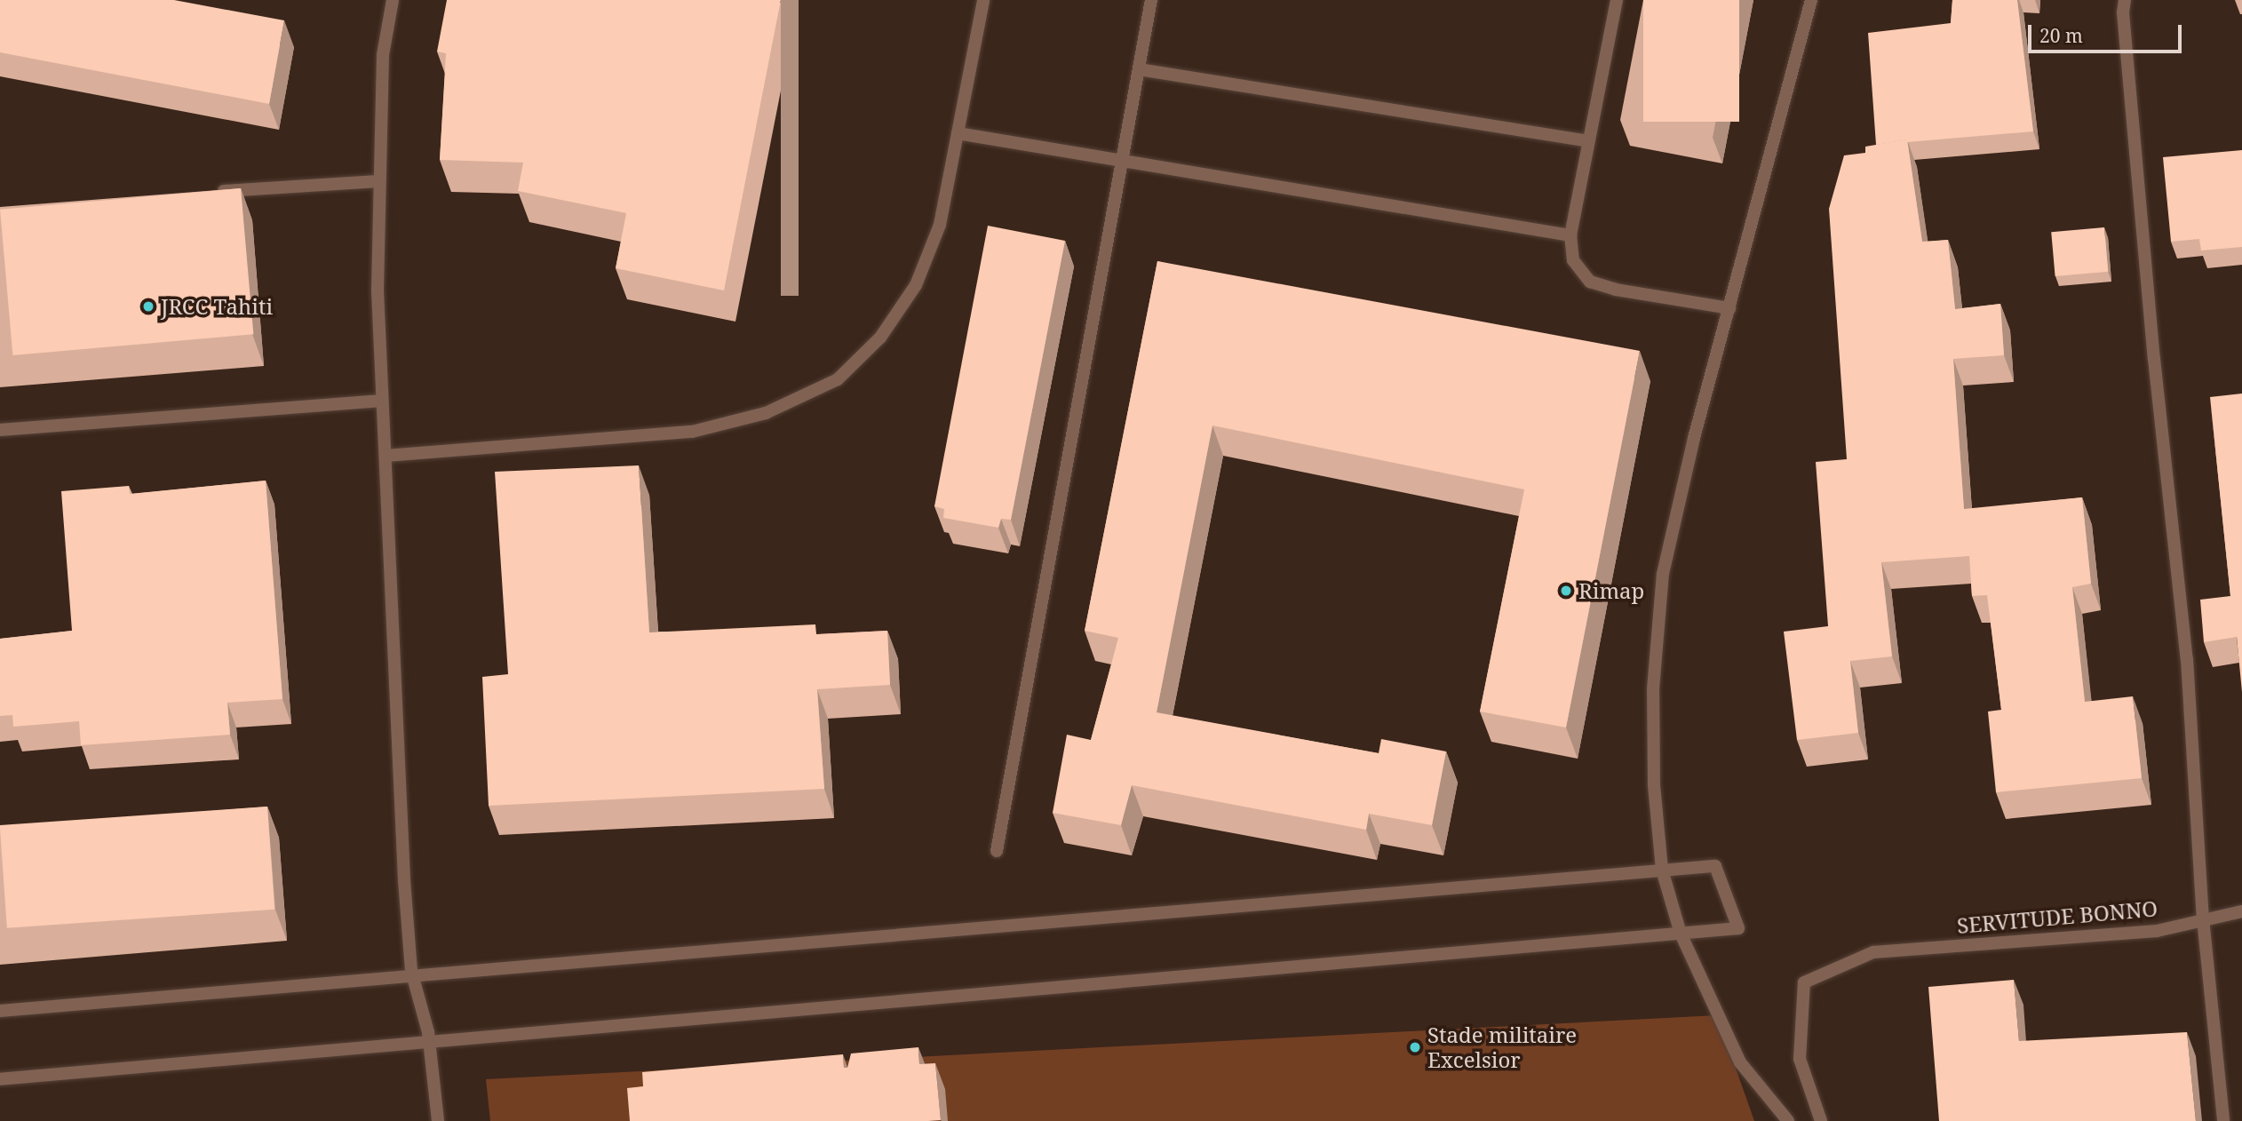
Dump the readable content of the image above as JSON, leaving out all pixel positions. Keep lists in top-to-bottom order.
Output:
{
  "streets": {
    "street": ["SERVITUDE BONNO"]
  },
  "places": ["JRCC Tahiti", "Rimap", "Stade militaire Excelsior"],
  "scale_bar": "20 m"
}
